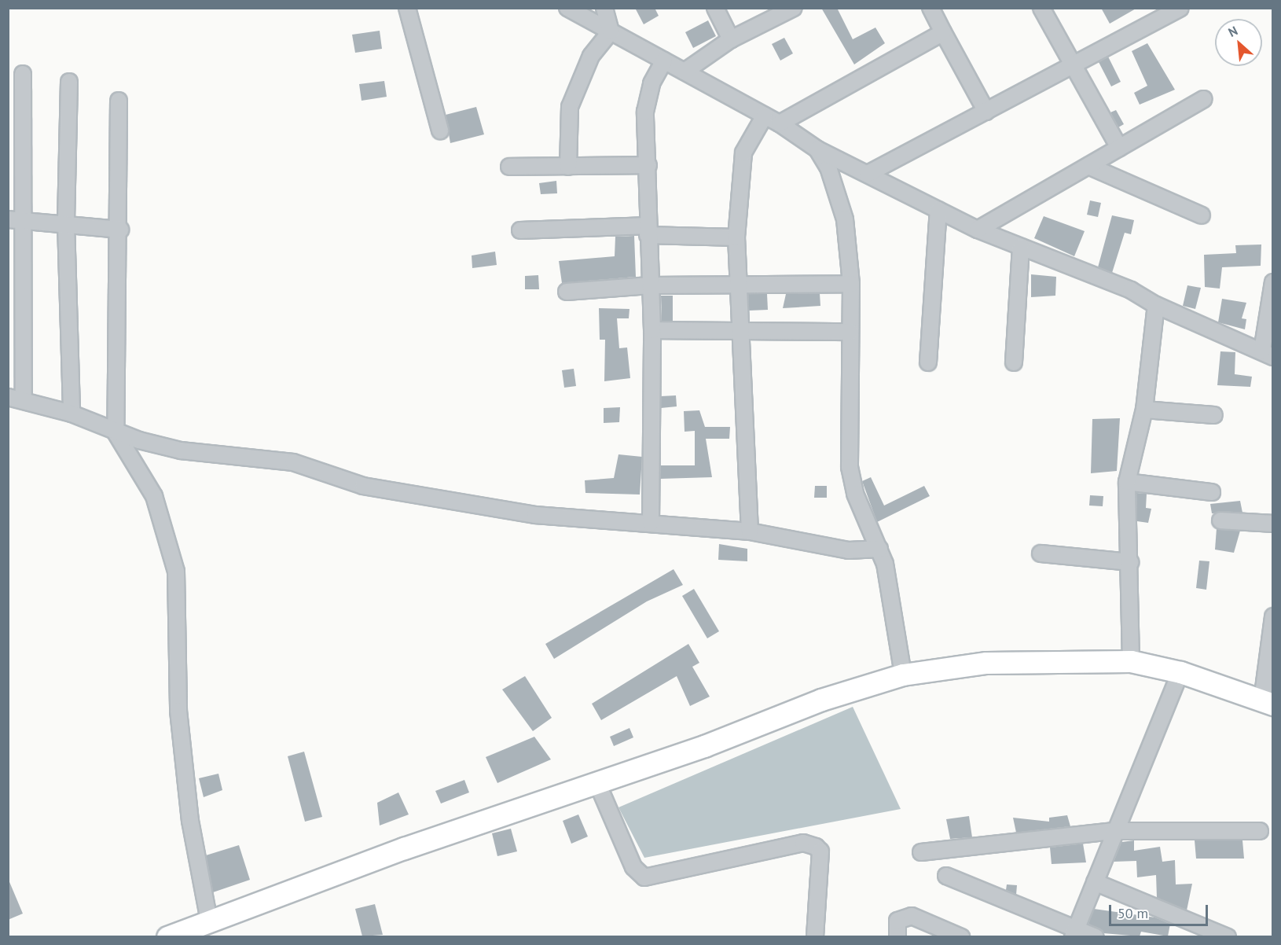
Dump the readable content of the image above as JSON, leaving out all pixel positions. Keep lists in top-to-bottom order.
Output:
{
  "scale_bar": "50 m",
  "north": "top left"
}
